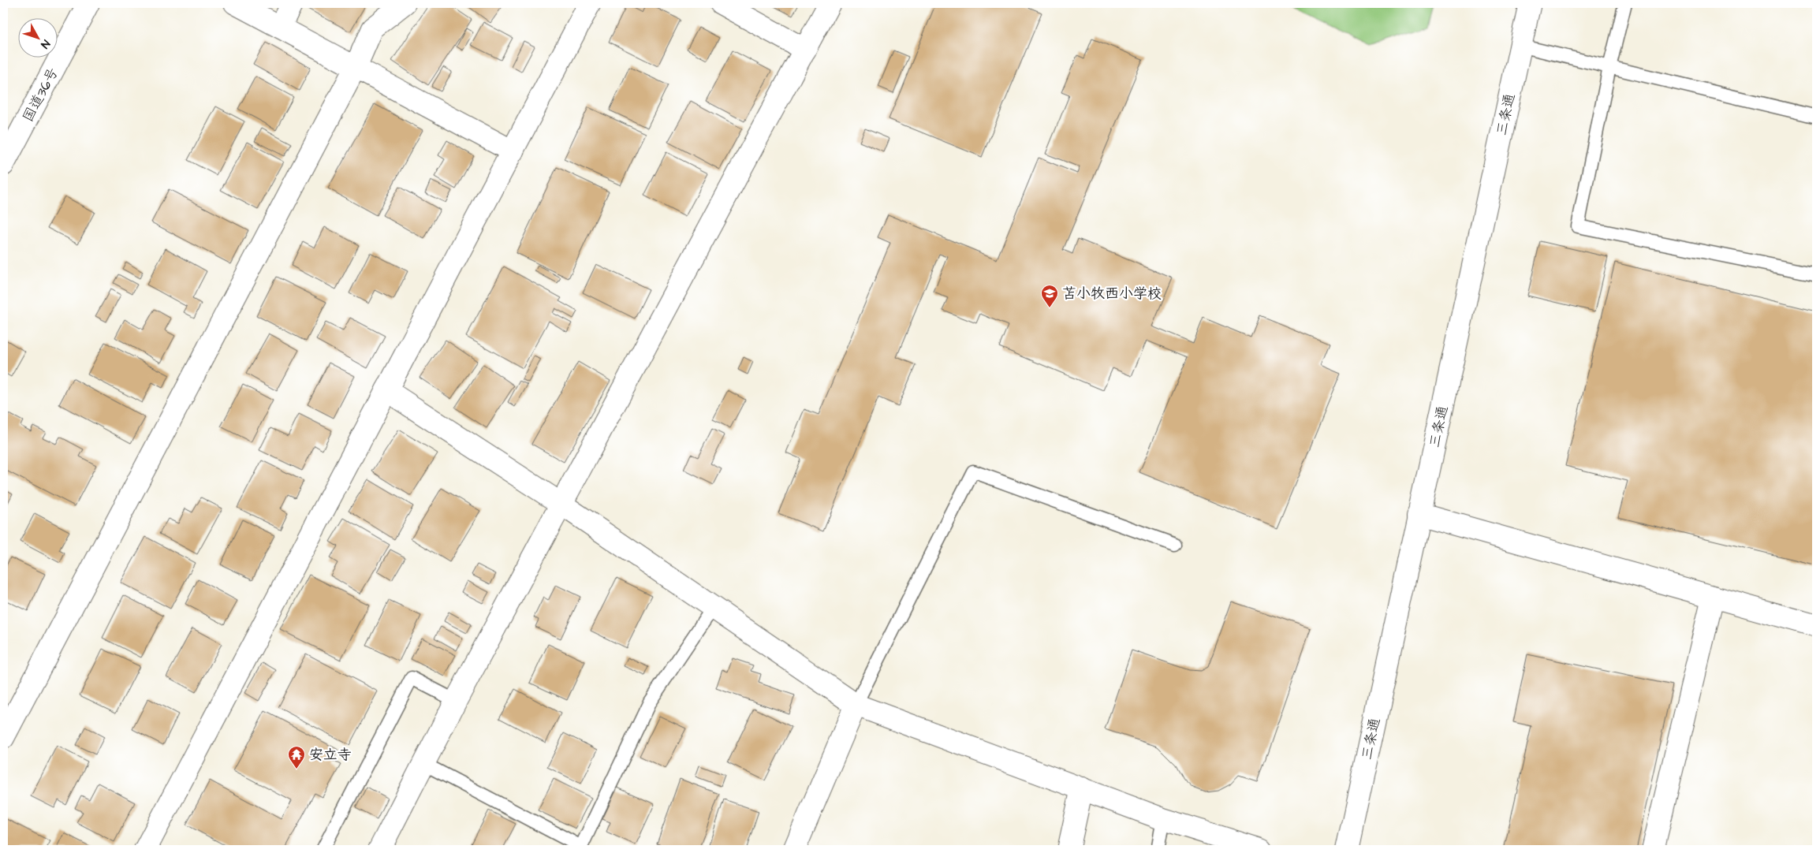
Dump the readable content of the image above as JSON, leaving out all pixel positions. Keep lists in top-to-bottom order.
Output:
{
  "streets": {
    "main road": ["国道36号", "三条通"]
  },
  "places": {
    "school or university": ["苫小牧西小学校"],
    "temple": ["安立寺"]
  },
  "north": "bottom right"
}
